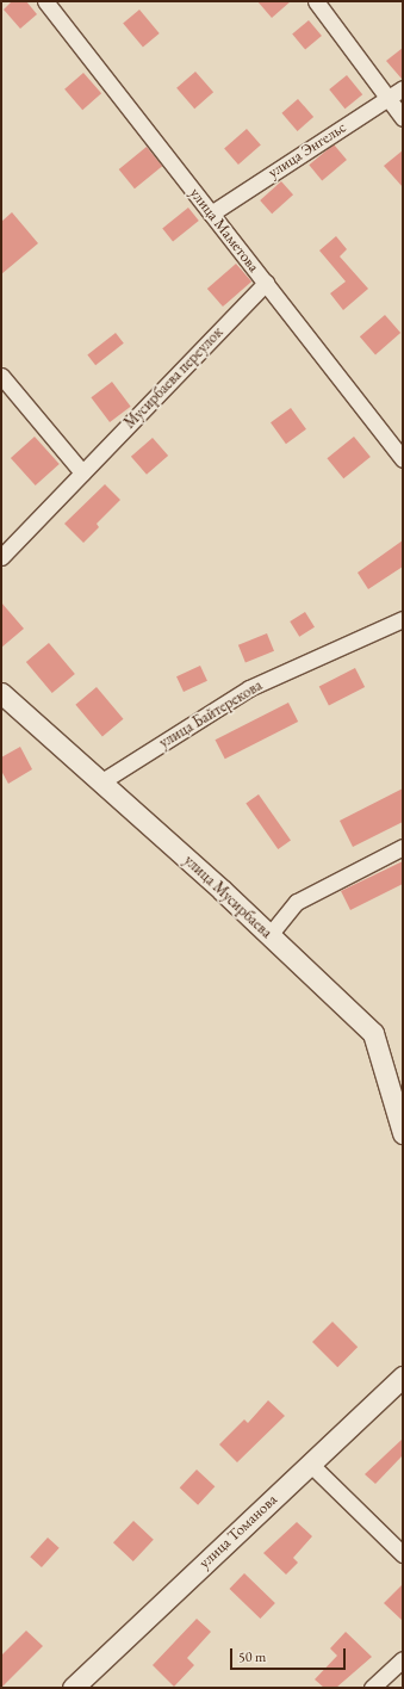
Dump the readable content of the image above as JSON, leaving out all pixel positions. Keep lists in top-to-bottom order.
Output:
{
  "streets": {
    "street": [
      "улица Энгельс",
      "улица Маметова",
      "Мусирбаева переулок",
      "улица Байтерекова",
      "улица Мусирбаева",
      "улица Томанова"
    ]
  },
  "crossings": [
    ["улица Энгельс", "улица Маметова"],
    ["улица Маметова", "Мусирбаева переулок"],
    ["улица Байтерекова", "улица Мусирбаева"]
  ],
  "scale_bar": "50 m"
}
